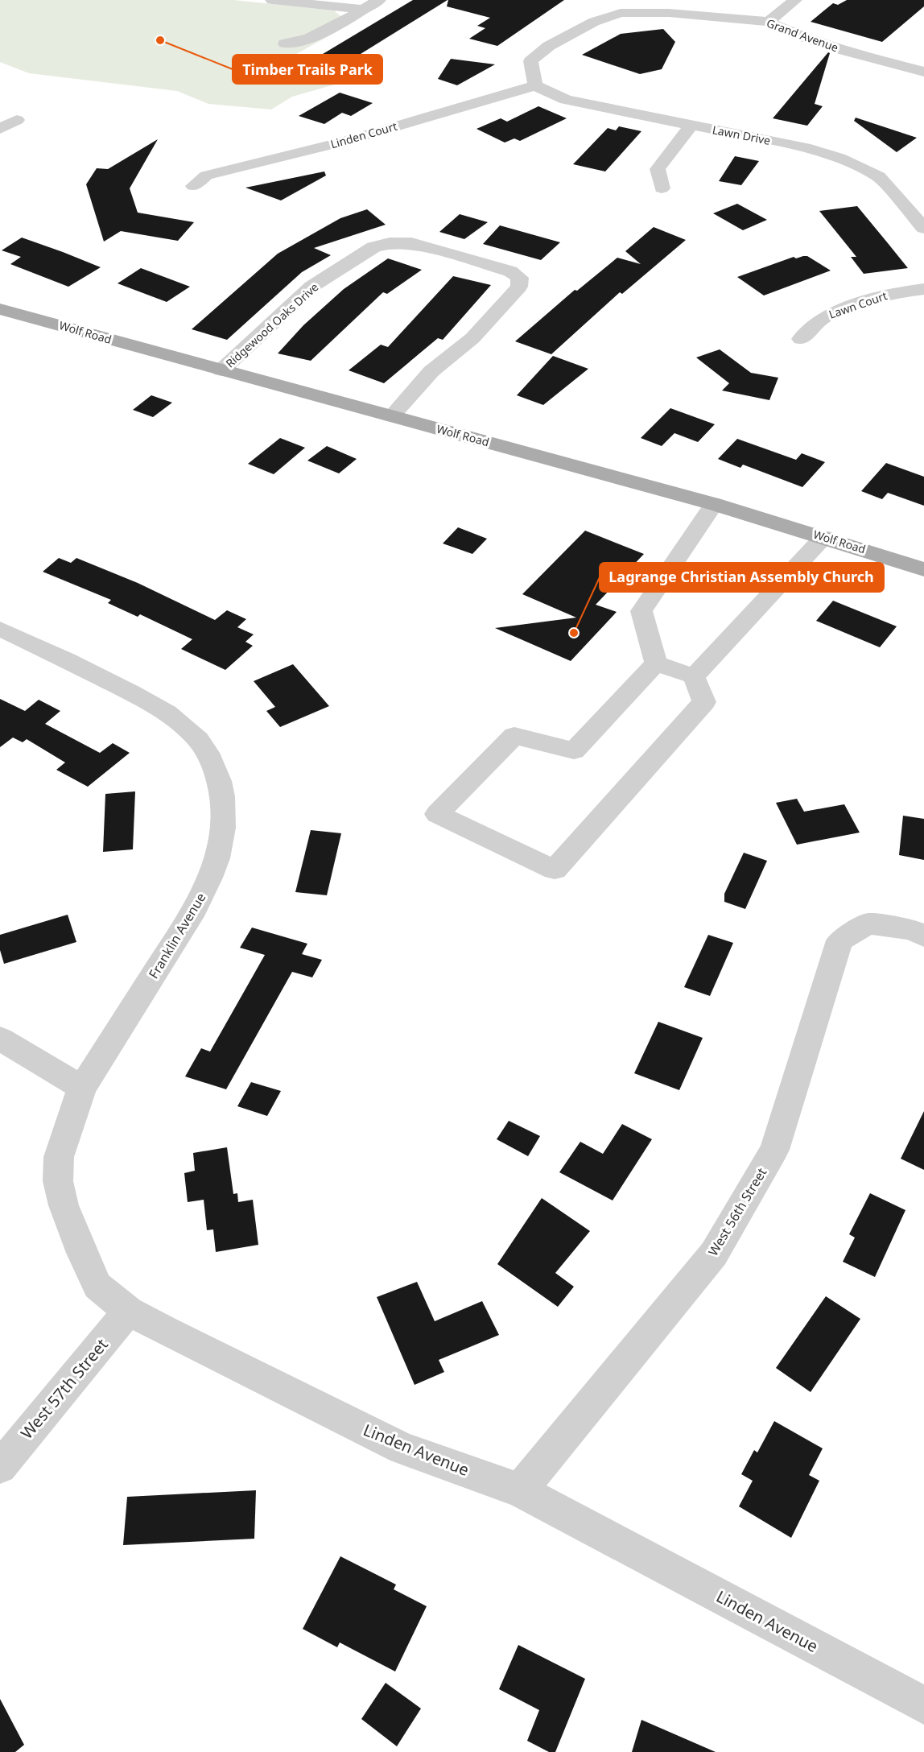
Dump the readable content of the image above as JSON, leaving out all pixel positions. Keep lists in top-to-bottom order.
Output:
{
  "streets": {
    "main road": ["Wolf Road"],
    "street": [
      "Grand Avenue",
      "Linden Court",
      "Lawn Drive",
      "Lawn Court",
      "Ridgewood Oaks Drive",
      "Franklin Avenue",
      "West 56th Street",
      "West 57th Street",
      "Linden Avenue"
    ]
  },
  "crossings": [
    ["Grand Avenue", "Linden Court"],
    ["Grand Avenue", "Lawn Drive"],
    ["Linden Court", "Lawn Drive"],
    ["Ridgewood Oaks Drive", "Wolf Road"],
    ["Franklin Avenue", "Linden Avenue"],
    ["West 56th Street", "Linden Avenue"],
    ["West 57th Street", "Linden Avenue"]
  ],
  "places": ["Timber Trails Park", "Lagrange Christian Assembly Church"]
}
